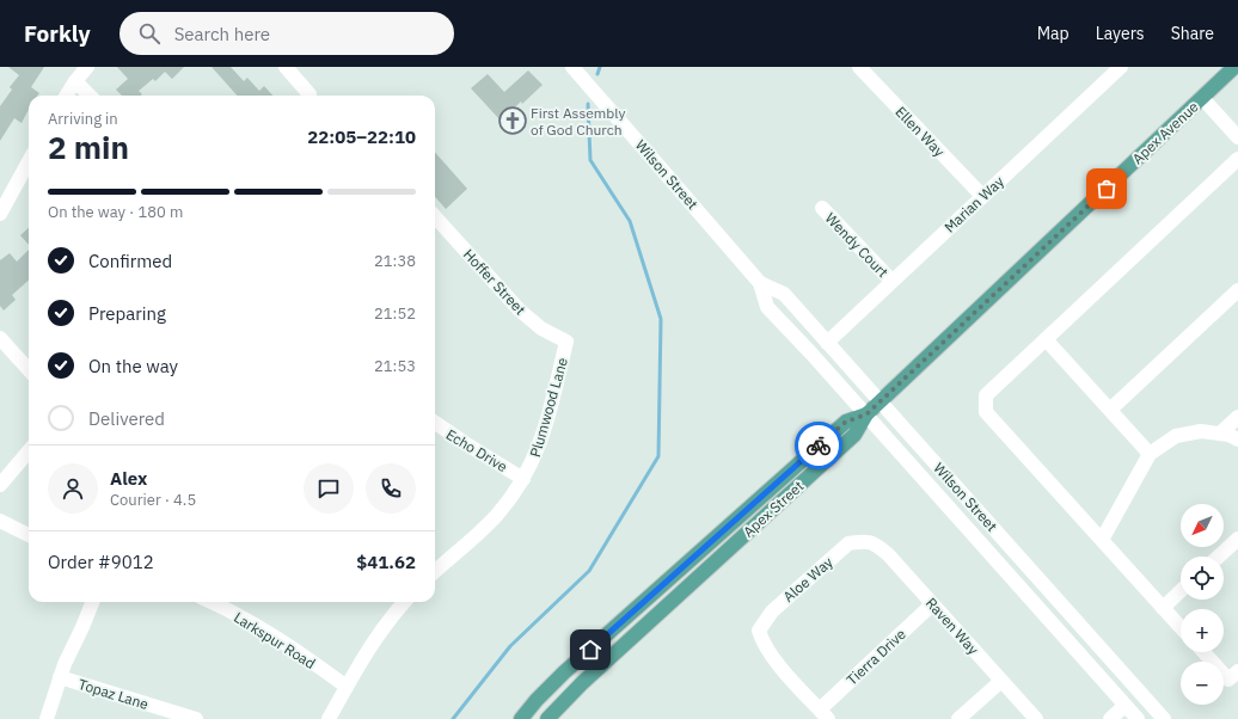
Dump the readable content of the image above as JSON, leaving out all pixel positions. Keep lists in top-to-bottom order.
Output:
{
  "streets": {
    "main road": ["Apex Avenue", "Apex Street"],
    "street": [
      "Ellen Way",
      "Wilson Street",
      "Marian Way",
      "Wendy Court",
      "Hoffer Street",
      "Plumwood Lane",
      "Echo Drive",
      "Aloe Way",
      "Raven Way",
      "Larkspur Road",
      "Tierra Drive",
      "Topaz Lane"
    ]
  },
  "crossings": [
    ["Ellen Way", "Marian Way"],
    ["Apex Avenue", "Wilson Street"],
    ["Apex Avenue", "Apex Street"],
    ["Wilson Street", "Marian Way"],
    ["Wilson Street", "Apex Street"],
    ["Marian Way", "Wendy Court"],
    ["Hoffer Street", "Plumwood Lane"],
    ["Plumwood Lane", "Echo Drive"],
    ["Aloe Way", "Raven Way"],
    ["Aloe Way", "Tierra Drive"],
    ["Raven Way", "Tierra Drive"]
  ],
  "places": {
    "church": ["First Assembly of God Church"]
  },
  "north": "bottom left",
  "page": {
    "header": "Forkly",
    "search": "Search here",
    "nav": ["Map", "Layers", "Share"],
    "heading": ["2 min", "Arriving in", "22:05–22:10"],
    "panel": [
      "Alex",
      "Courier · 4.5",
      "Order #9012",
      "$41.62"
    ],
    "bar": "On the way · 180 m",
    "list": [
      ["Confirmed", "21:38"],
      ["Preparing", "21:52"],
      ["On the way", "21:53"],
      "Delivered"
    ],
    "map_buttons": ["+", "−"]
  }
}
